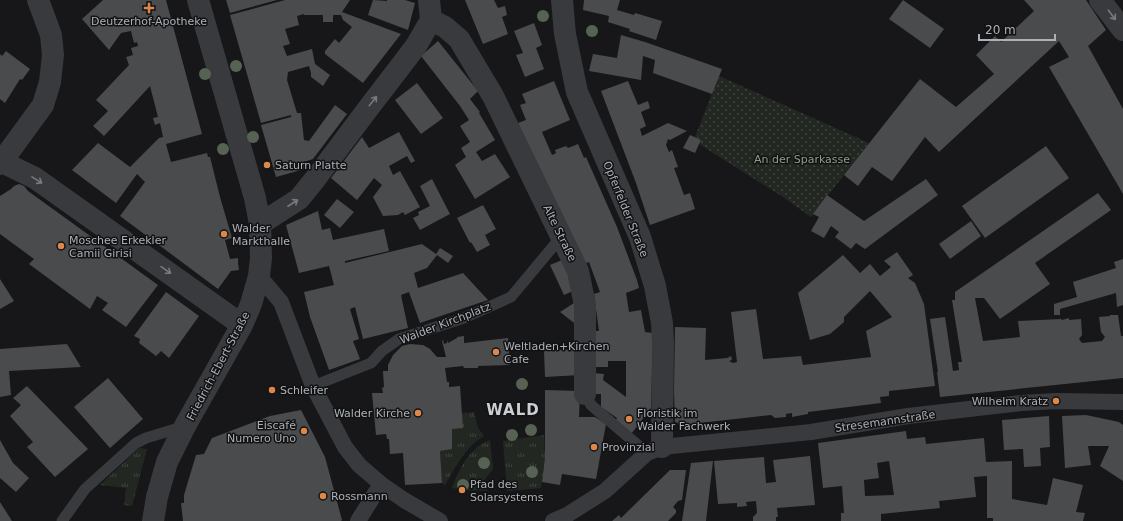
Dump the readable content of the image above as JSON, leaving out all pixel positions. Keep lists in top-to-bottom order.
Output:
{
  "streets": {
    "street": [
      "Opferfelder Straße",
      "Alte Straße",
      "Friedrich-Ebert-Straße",
      "Stresemannstraße"
    ],
    "lane": ["Walder Kirchplatz"]
  },
  "crossings": [
    ["Opferfelder Straße", "Alte Straße"],
    ["Opferfelder Straße", "Stresemannstraße"],
    ["Alte Straße", "Walder Kirchplatz"],
    ["Alte Straße", "Stresemannstraße"]
  ],
  "districts": ["WALD"],
  "parks": ["An der Sparkasse"],
  "places": {
    "health": ["Deutzerhof-Apotheke"],
    "other": [
      "Saturn Platte",
      "Walder Markthalle",
      "Moschee Erkekler Camii Girisi",
      "Weltladen+Kirchen Cafe",
      "Schleifer",
      "Wilhelm Kratz",
      "Walder Kirche",
      "Floristik im Walder Fachwerk",
      "Eiscafé Numero Uno",
      "Provinzial",
      "Pfad des Solarsystems",
      "Rossmann"
    ]
  },
  "scale_bar": "20 m"
}
